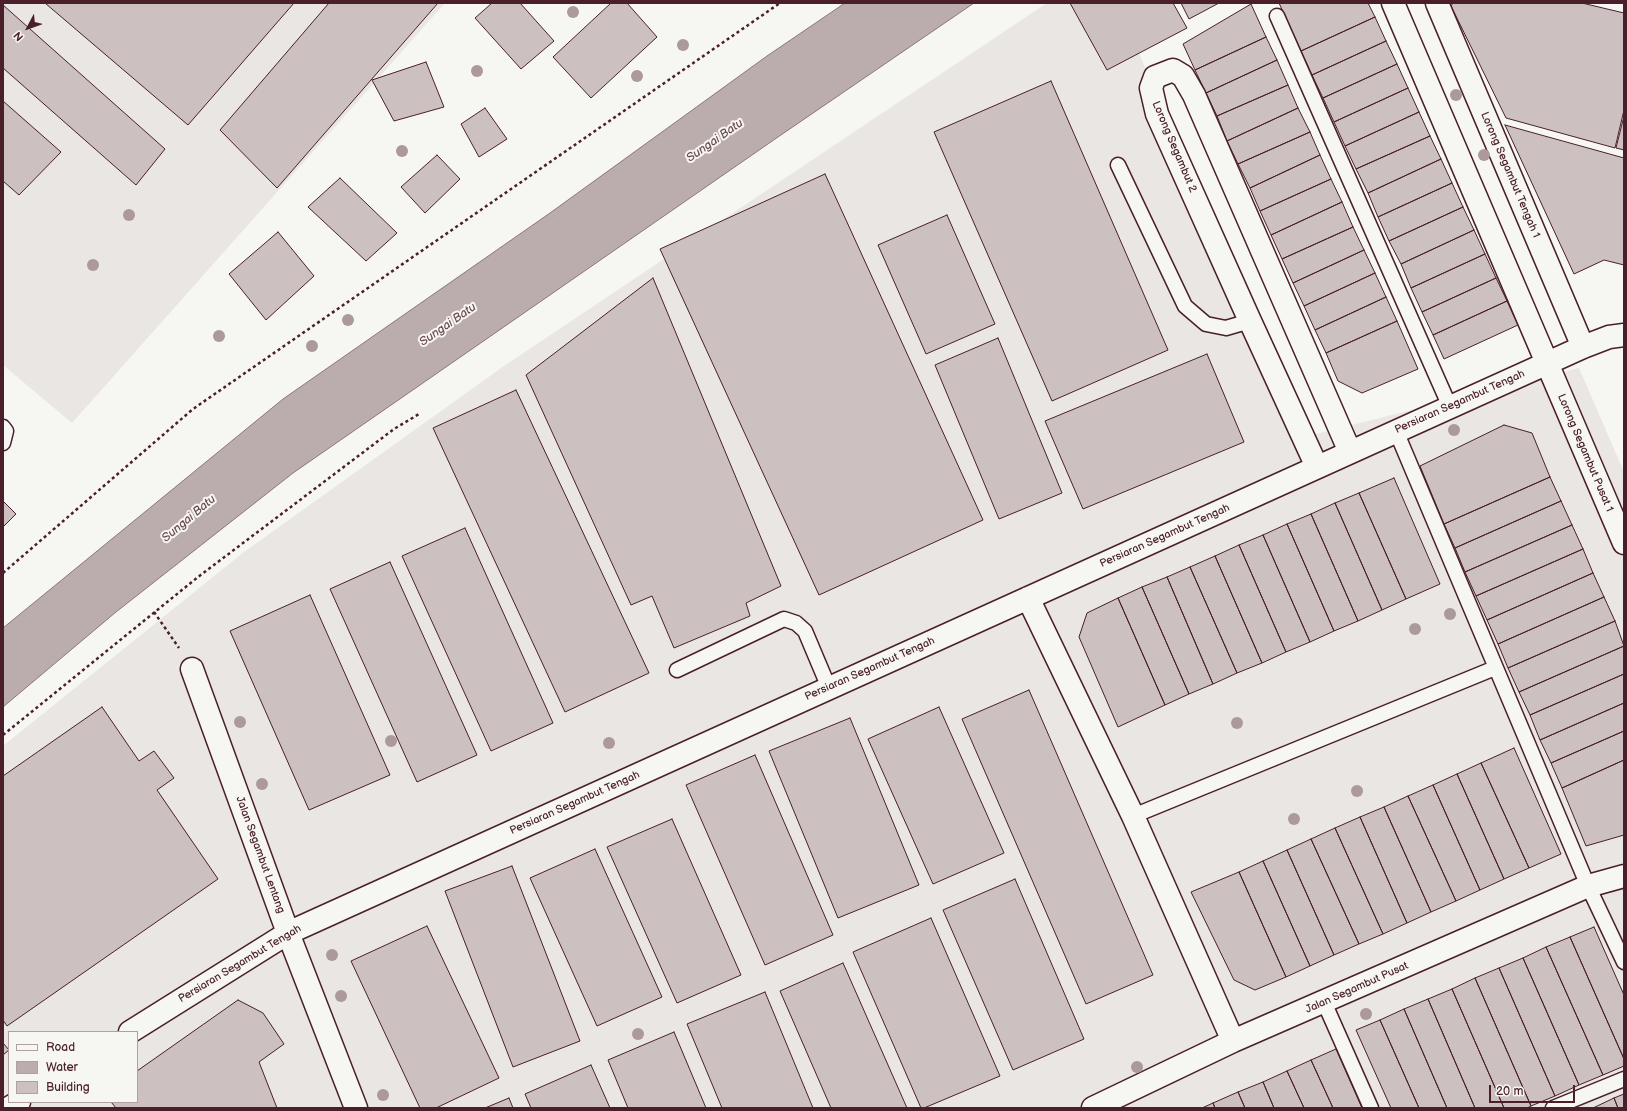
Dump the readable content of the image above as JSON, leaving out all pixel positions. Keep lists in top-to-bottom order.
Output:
{
  "streets": {
    "street": [
      "Lorong Segambut 2",
      "Lorong Segambut Tengah 1",
      "Persiaran Segambut Tengah",
      "Lorong Segambut Pusat 1",
      "Jalan Segambut Lentang",
      "Jalan Segambut Pusat"
    ]
  },
  "crossings": [
    ["Lorong Segambut 2", "Persiaran Segambut Tengah"],
    ["Lorong Segambut Tengah 1", "Persiaran Segambut Tengah"],
    ["Persiaran Segambut Tengah", "Lorong Segambut Pusat 1"],
    ["Persiaran Segambut Tengah", "Jalan Segambut Lentang"]
  ],
  "water": ["Sungai Batu"],
  "legend": ["Road", "Water", "Building"],
  "scale_bar": "20 m",
  "north": "bottom left"
}
